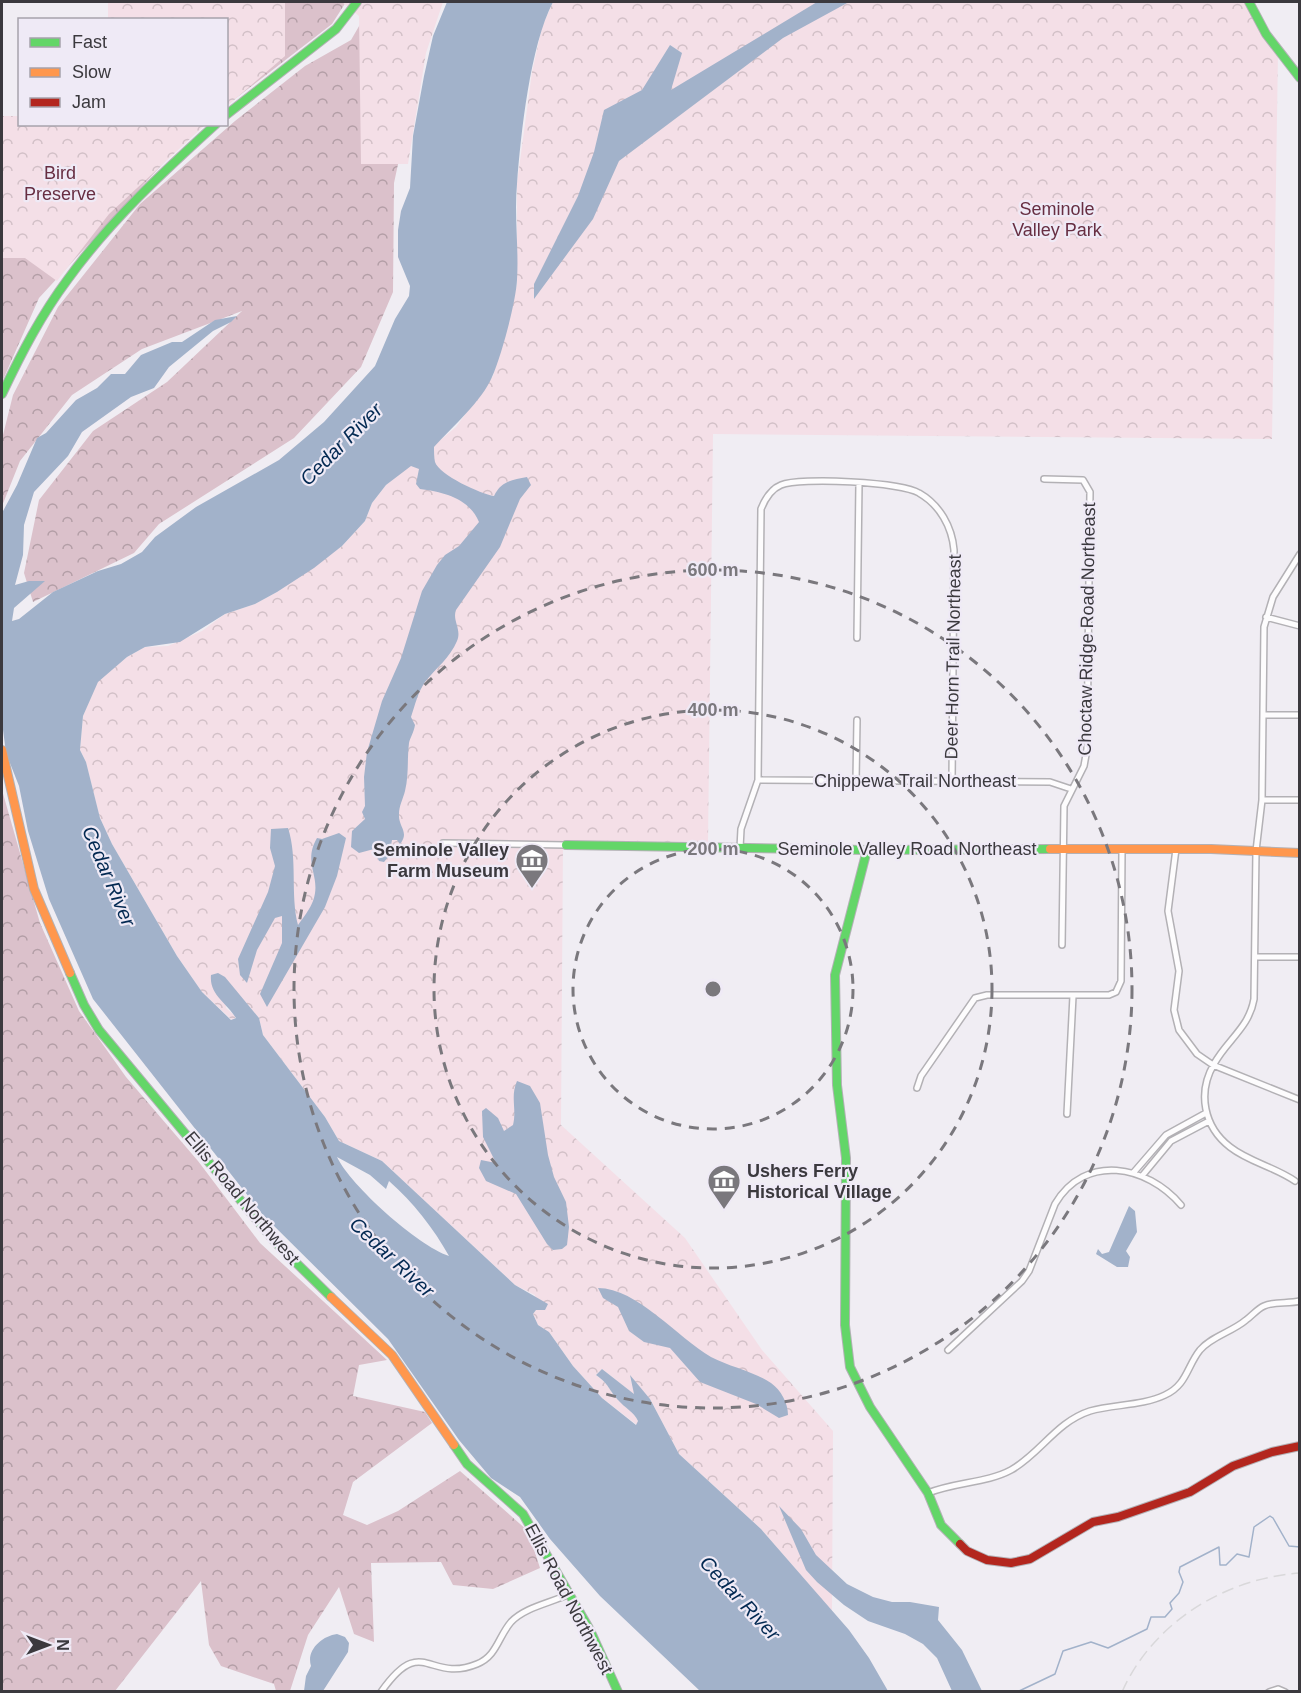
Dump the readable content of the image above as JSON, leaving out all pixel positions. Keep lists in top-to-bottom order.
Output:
{
  "streets": {
    "street": [
      "Choctaw Ridge Road Northeast",
      "Deer Horn Trail Northeast",
      "Chippewa Trail Northeast",
      "Seminole Valley Road Northeast",
      "Ellis Road Northwest"
    ]
  },
  "crossings": [
    ["Choctaw Ridge Road Northeast", "Chippewa Trail Northeast"],
    ["Choctaw Ridge Road Northeast", "Seminole Valley Road Northeast"],
    ["Deer Horn Trail Northeast", "Chippewa Trail Northeast"]
  ],
  "water": ["Cedar River"],
  "parks": ["Bird Preserve", "Seminole Valley Park"],
  "places": {
    "museum": ["Seminole Valley Farm Museum", "Ushers Ferry Historical Village"]
  },
  "legend": ["Fast", "Slow", "Jam"],
  "north": "right",
  "rings": ["600 m", "400 m", "200 m"]
}
